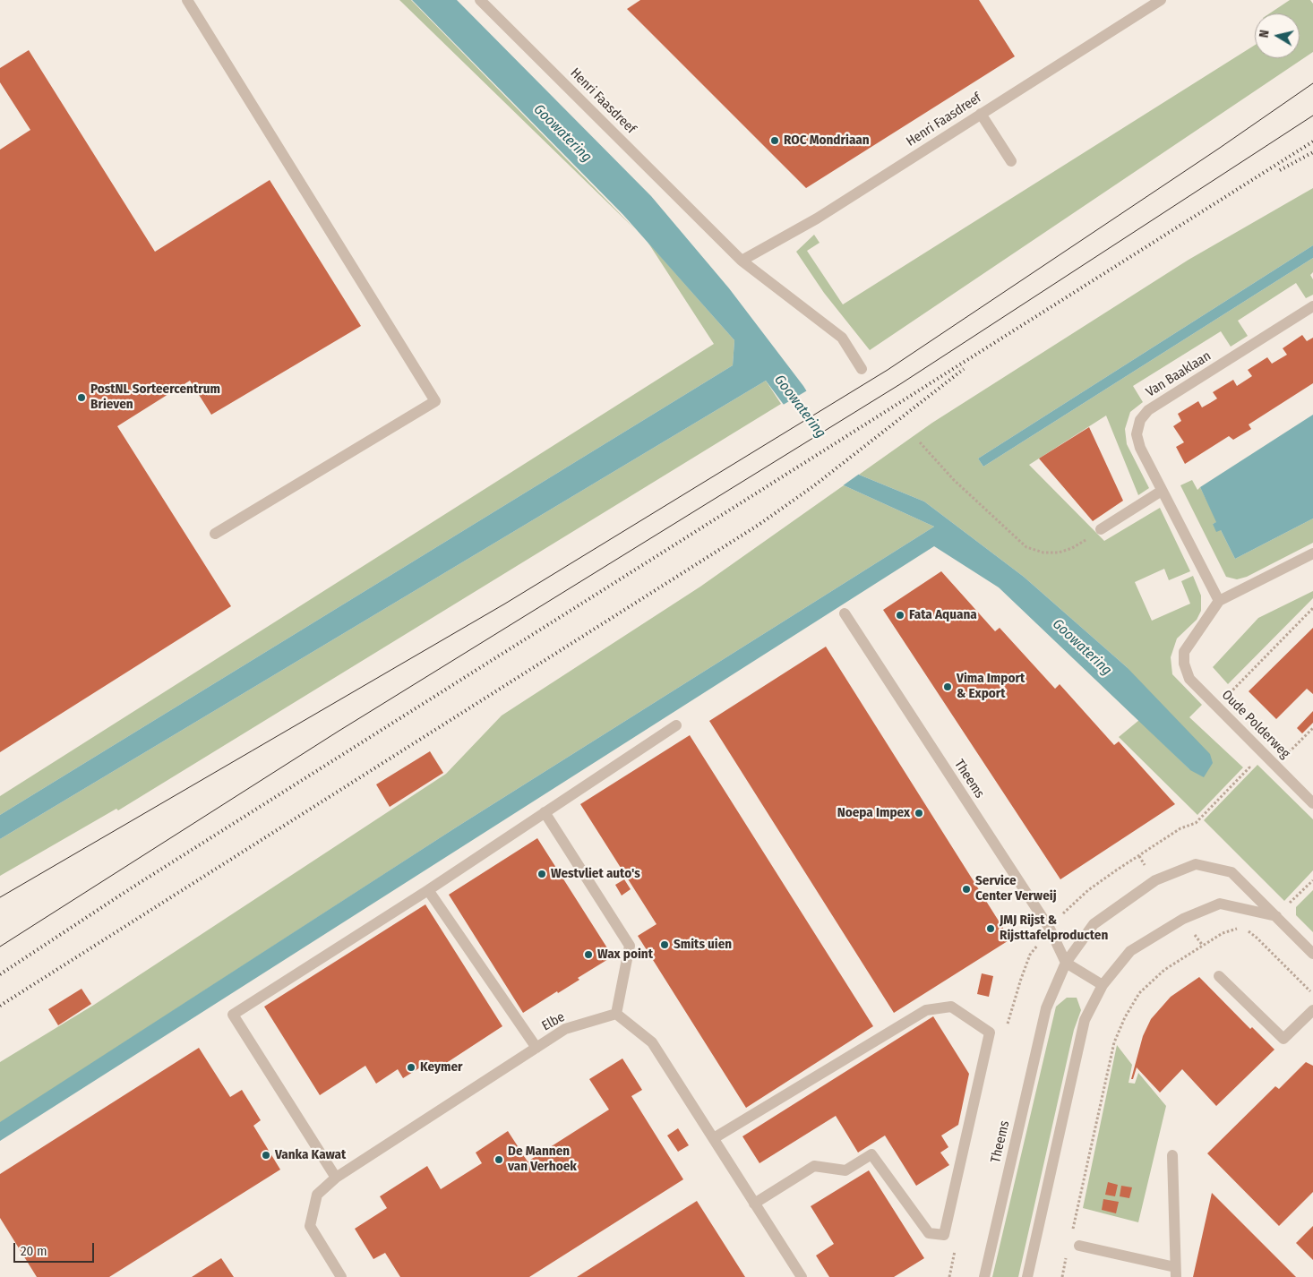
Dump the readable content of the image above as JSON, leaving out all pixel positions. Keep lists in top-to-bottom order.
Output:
{
  "streets": {
    "street": [
      "Henri Faasdreef",
      "Van Baaklaan",
      "Oude Polderweg",
      "Theems",
      "Elbe"
    ]
  },
  "crossings": [
    ["Van Baaklaan", "Oude Polderweg"]
  ],
  "water": ["Goowatering"],
  "places": [
    "ROC Mondriaan",
    "PostNL Sorteercentrum Brieven",
    "Fata Aquana",
    "Vima Import & Export",
    "Noepa Impex",
    "Westvliet auto's",
    "Service Center Verweij",
    "JMJ Rijst & Rijsttafelproducten",
    "Smits uien",
    "Wax point",
    "Keymer",
    "Vanka Kawat",
    "De Mannen van Verhoek"
  ],
  "scale_bar": "20 m",
  "north": "left"
}
